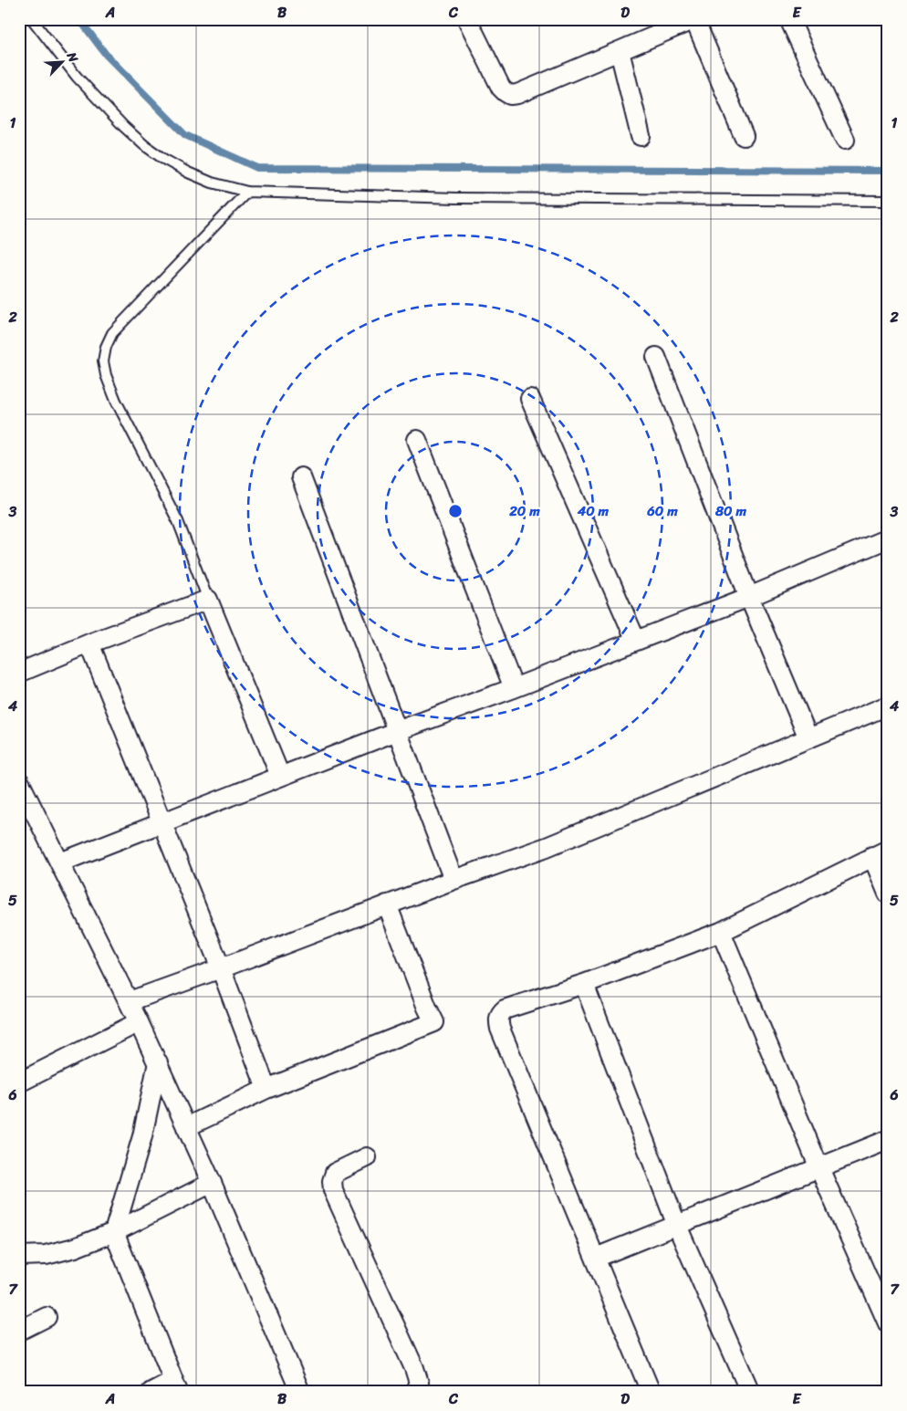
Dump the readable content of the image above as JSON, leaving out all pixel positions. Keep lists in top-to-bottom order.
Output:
{
  "north": "top right",
  "grid": {
    "columns": [
      "A",
      "B",
      "C",
      "D",
      "E"
    ],
    "rows": [
      "1",
      "2",
      "3",
      "4",
      "5",
      "6",
      "7"
    ]
  },
  "rings": [
    "20 m",
    "40 m",
    "60 m",
    "80 m"
  ]
}
